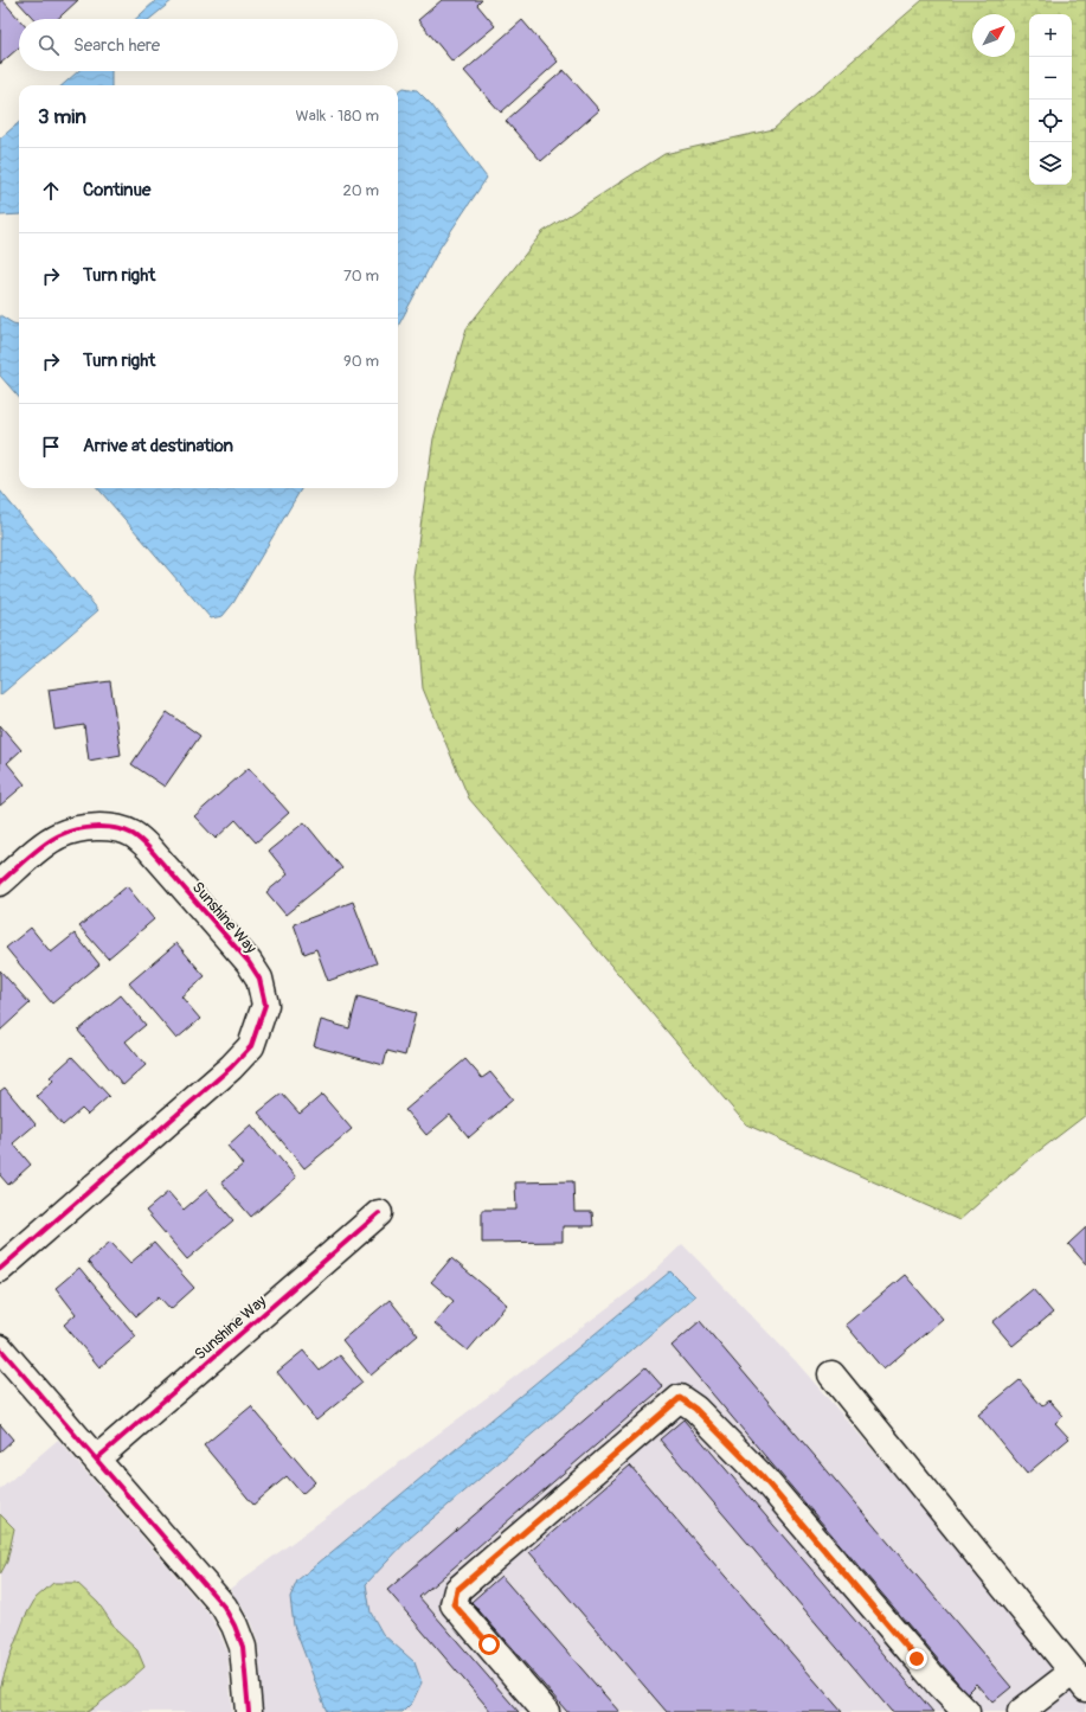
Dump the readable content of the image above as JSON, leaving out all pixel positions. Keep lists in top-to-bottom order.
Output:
{
  "streets": {
    "street": ["Sunshine Way"]
  },
  "north": "top right",
  "page": {
    "map_buttons": ["+", "−"],
    "search": "Search here",
    "heading": ["3 min", "Walk · 180 m"],
    "list": [
      ["Continue", "20 m"],
      ["Turn right", "70 m"],
      ["Turn right", "90 m"],
      "Arrive at destination"
    ]
  }
}
